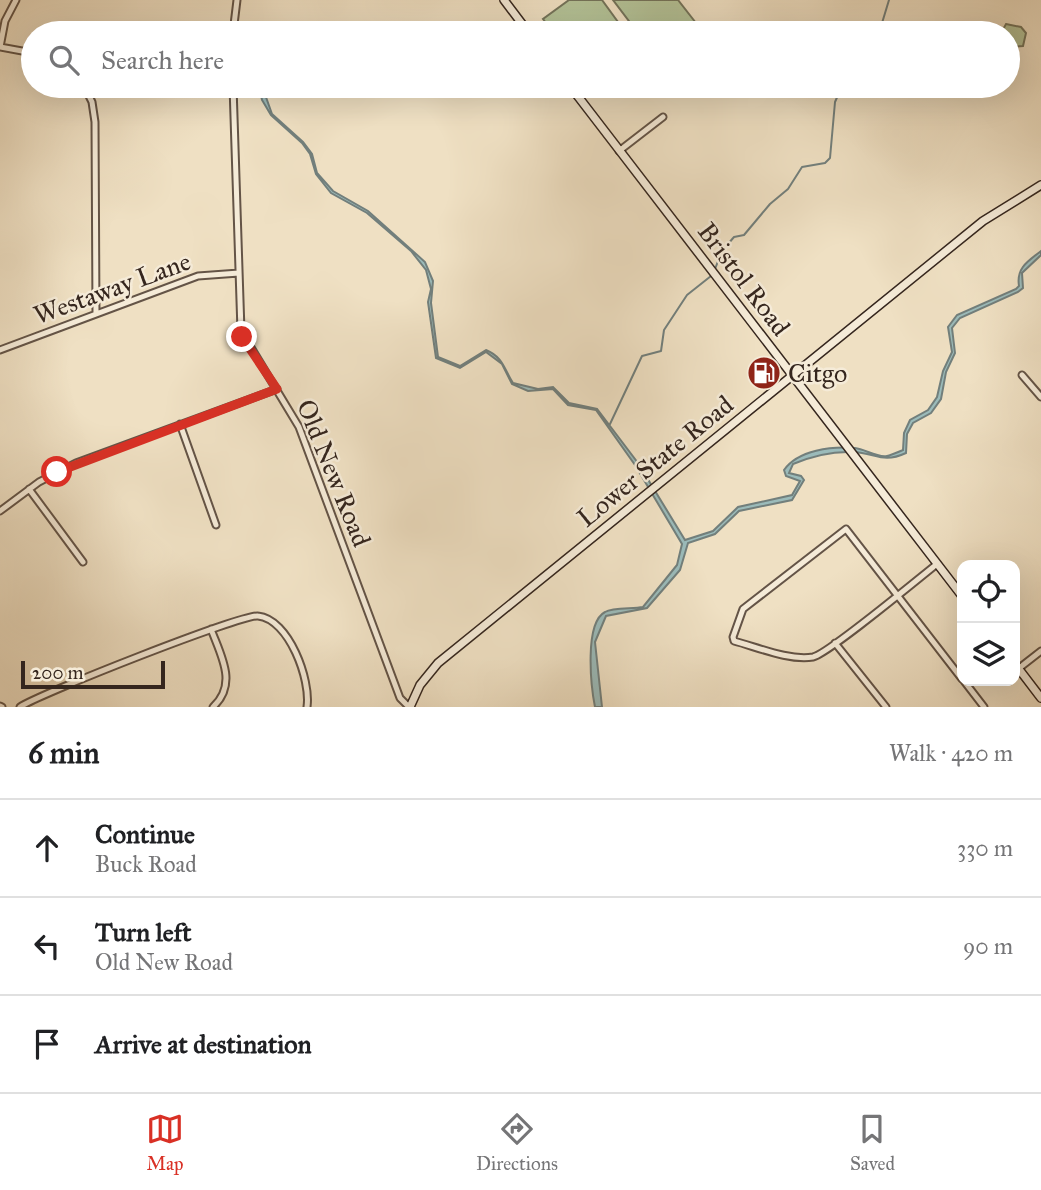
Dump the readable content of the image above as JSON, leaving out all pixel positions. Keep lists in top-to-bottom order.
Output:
{
  "streets": {
    "main road": ["Bristol Road", "Lower State Road"],
    "street": ["Westaway Lane", "Old New Road"]
  },
  "crossings": [
    ["Bristol Road", "Lower State Road"],
    ["Westaway Lane", "Old New Road"],
    ["Lower State Road", "Old New Road"]
  ],
  "places": {
    "fuel station": ["Citgo"]
  },
  "scale_bar": "200 m",
  "page": {
    "search": "Search here",
    "scale": "200 m",
    "heading": ["6 min", "Walk · 420 m"],
    "list": [
      ["Continue", "Buck Road", "330 m"],
      ["Turn left", "Old New Road", "90 m"],
      "Arrive at destination"
    ],
    "nav": ["Map", "Directions", "Saved"]
  }
}
